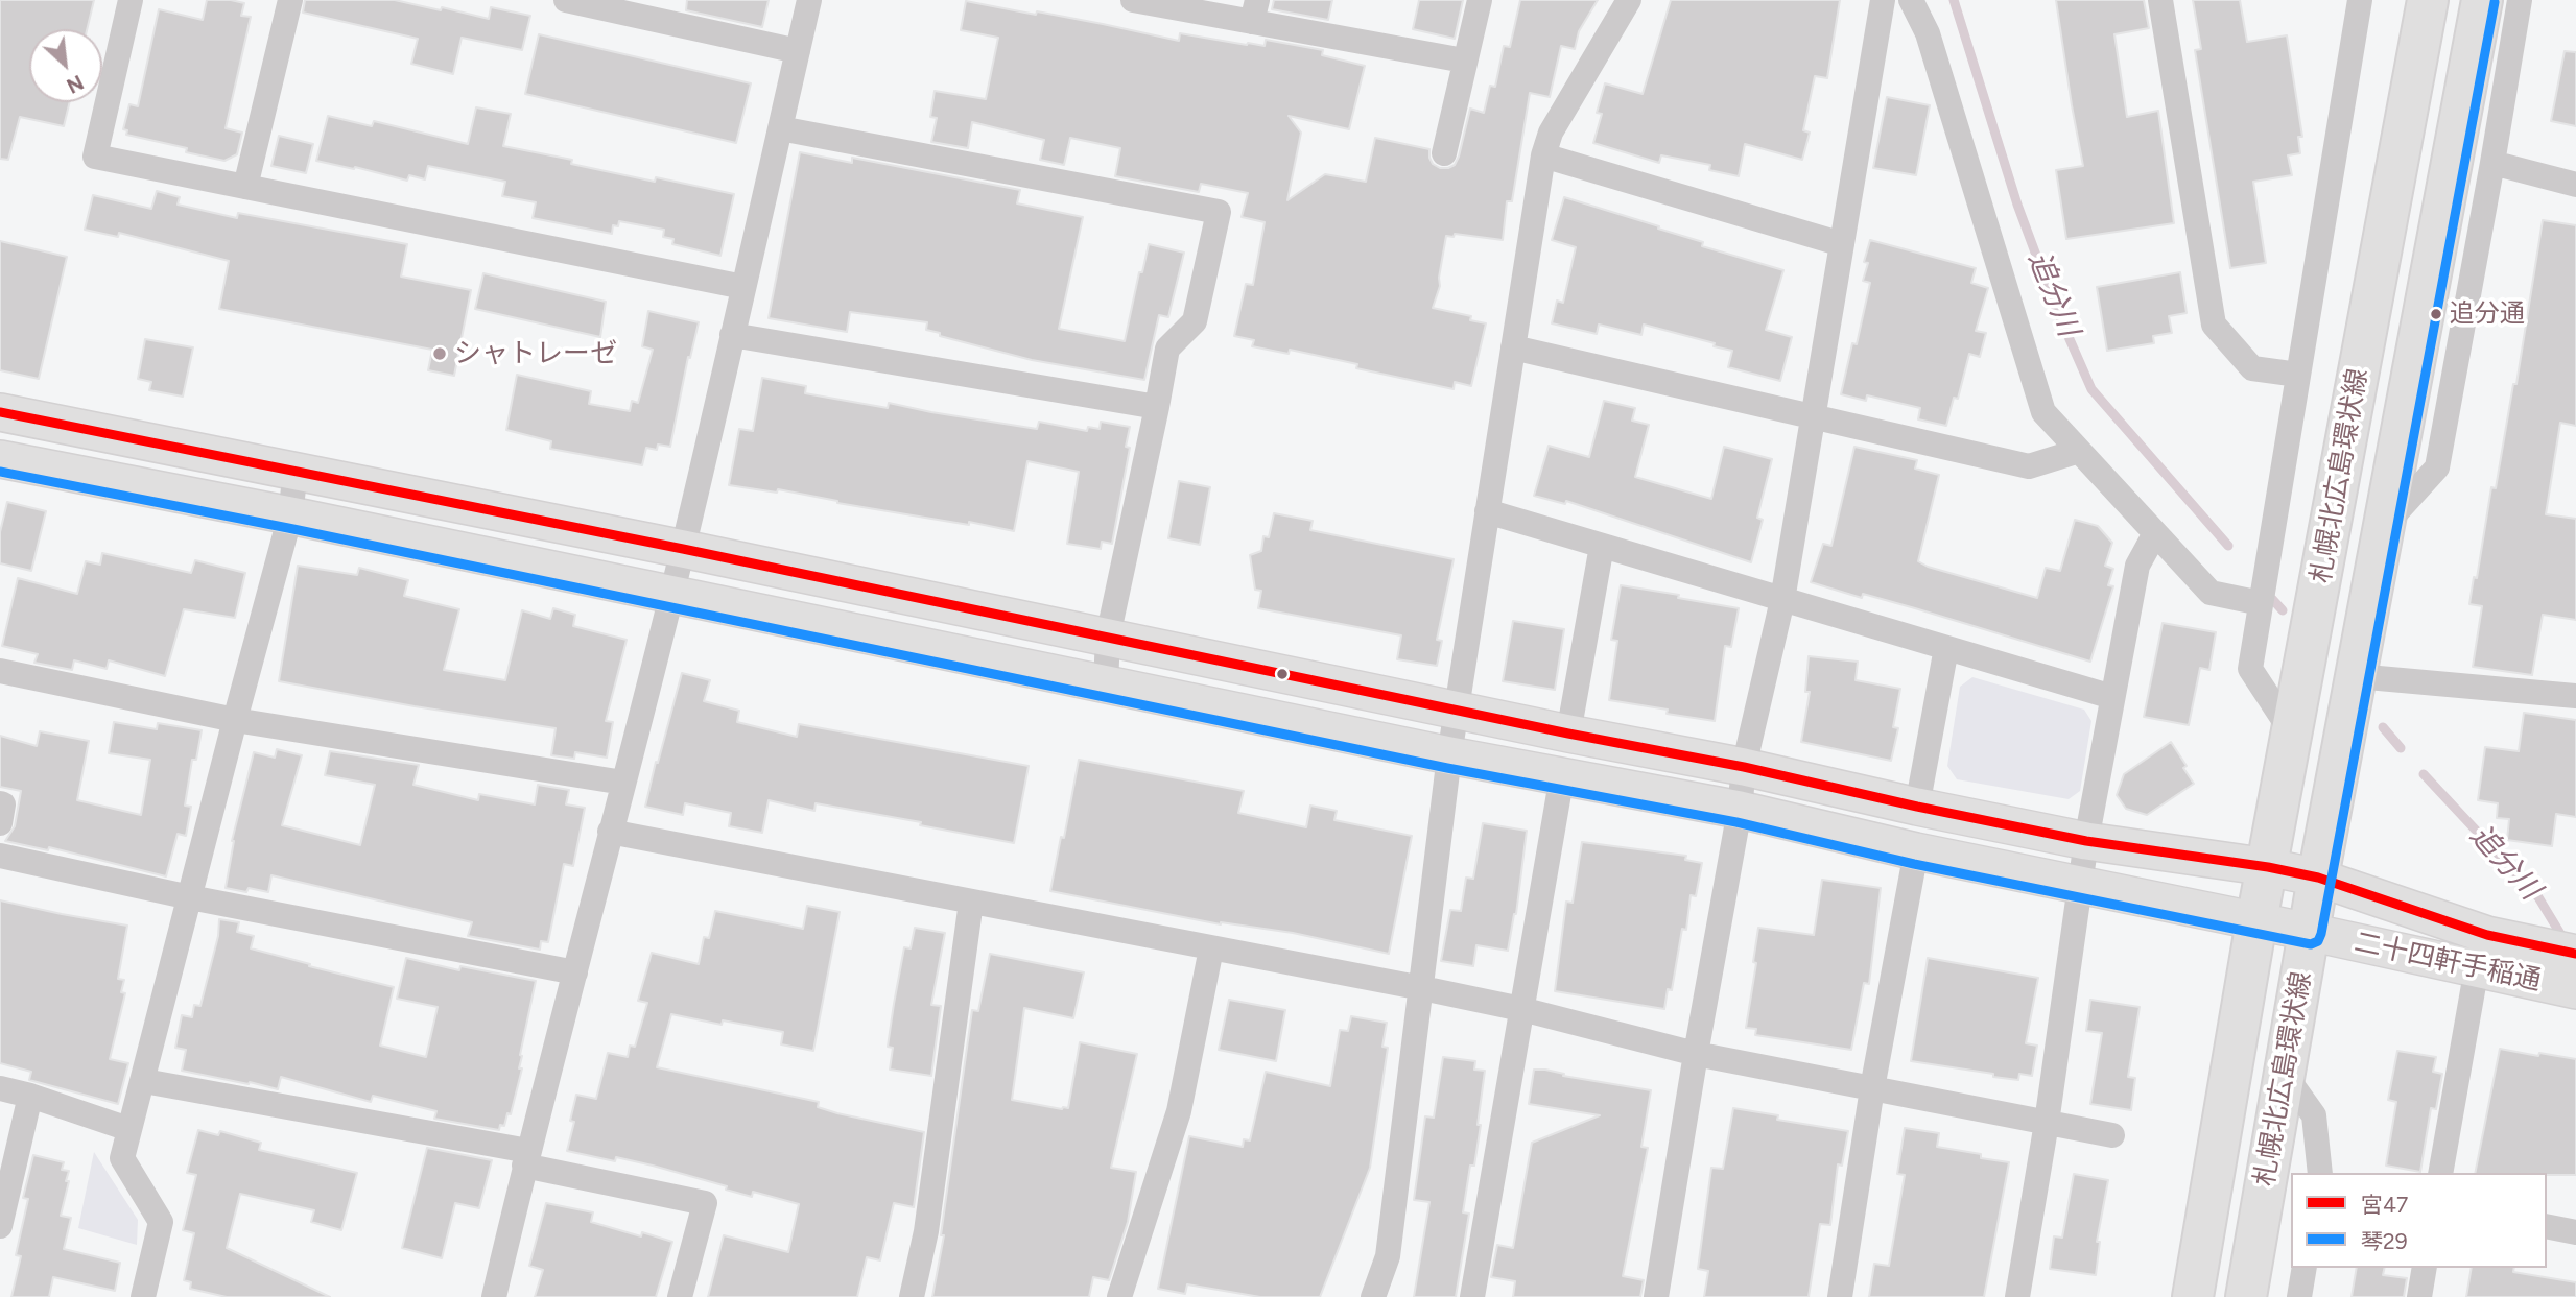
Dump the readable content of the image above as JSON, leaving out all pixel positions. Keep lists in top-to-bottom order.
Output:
{
  "streets": {
    "main road": ["札幌北広島環状線"],
    "street": ["二十四軒手稲通"]
  },
  "crossings": [
    ["札幌北広島環状線", "二十四軒手稲通"]
  ],
  "water": ["追分川"],
  "places": ["追分通", "シャトレーゼ"],
  "lines": ["transit line 琴29", "transit line 宮47"],
  "legend": ["宮47", "琴29"],
  "north": "bottom right"
}
